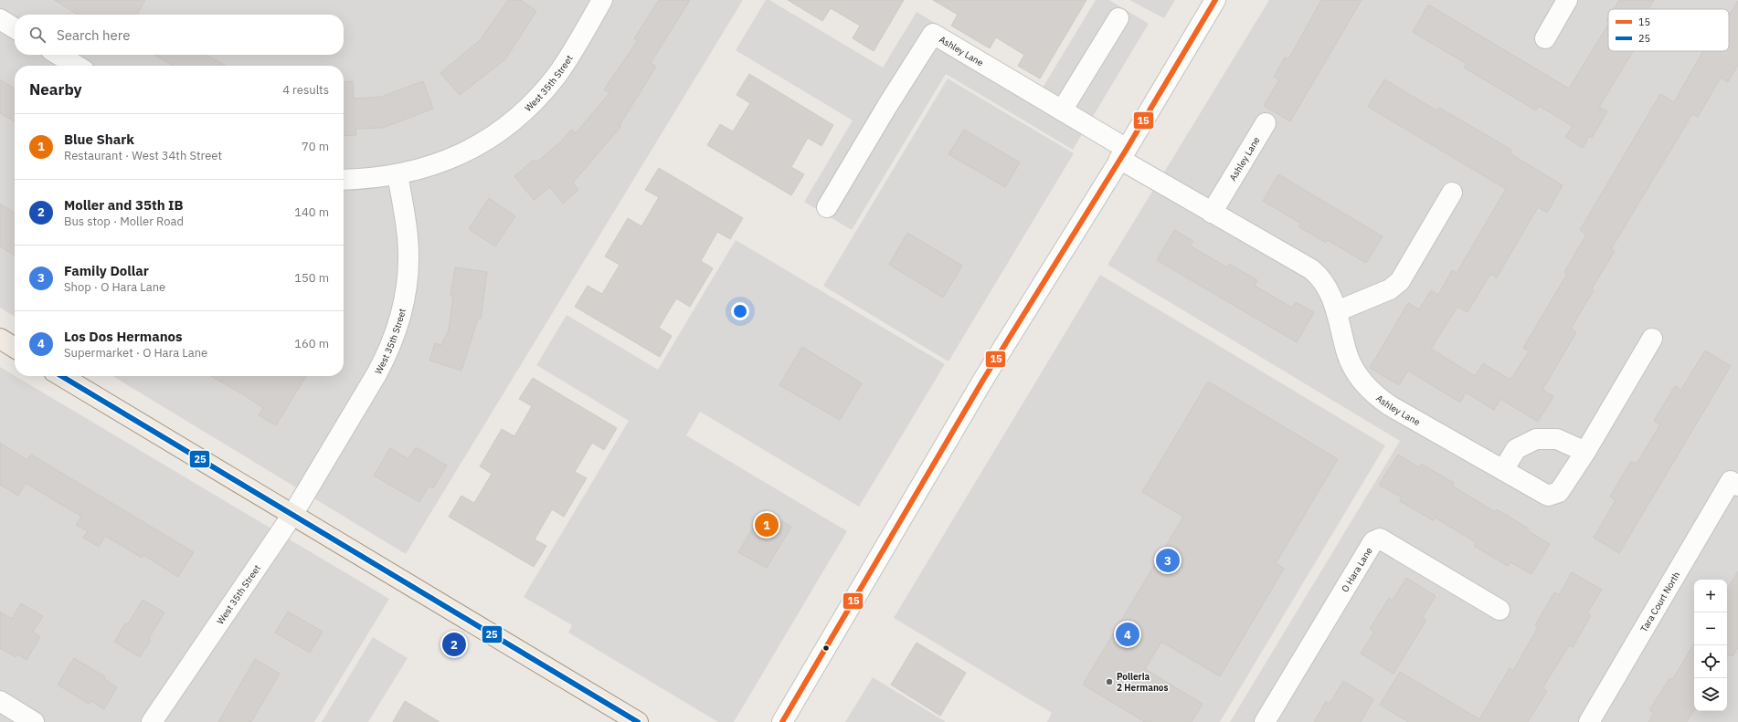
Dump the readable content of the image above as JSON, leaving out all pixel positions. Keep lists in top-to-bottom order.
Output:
{
  "streets": {
    "street": [
      "Ashley Lane",
      "West 35th Street",
      "O Hara Lane",
      "Tara Court North"
    ]
  },
  "places": ["Polleria 2 Hermanos"],
  "lines": ["transit line 15", "transit line 25"],
  "legend": ["15", "25"],
  "page": {
    "search": "Search here",
    "heading": ["Nearby", "4 results"],
    "list": [
      {
        "mark": "1",
        "name": "Blue Shark",
        "note": "Restaurant · West 34th Street",
        "value": "70 m"
      },
      {
        "mark": "2",
        "name": "Moller and 35th IB",
        "note": "Bus stop · Moller Road",
        "value": "140 m"
      },
      {
        "mark": "3",
        "name": "Family Dollar",
        "note": "Shop · O Hara Lane",
        "value": "150 m"
      },
      {
        "mark": "4",
        "name": "Los Dos Hermanos",
        "note": "Supermarket · O Hara Lane",
        "value": "160 m"
      }
    ],
    "pins": [
      "1",
      "3",
      "4",
      "2"
    ],
    "map_buttons": ["+", "−"]
  }
}
